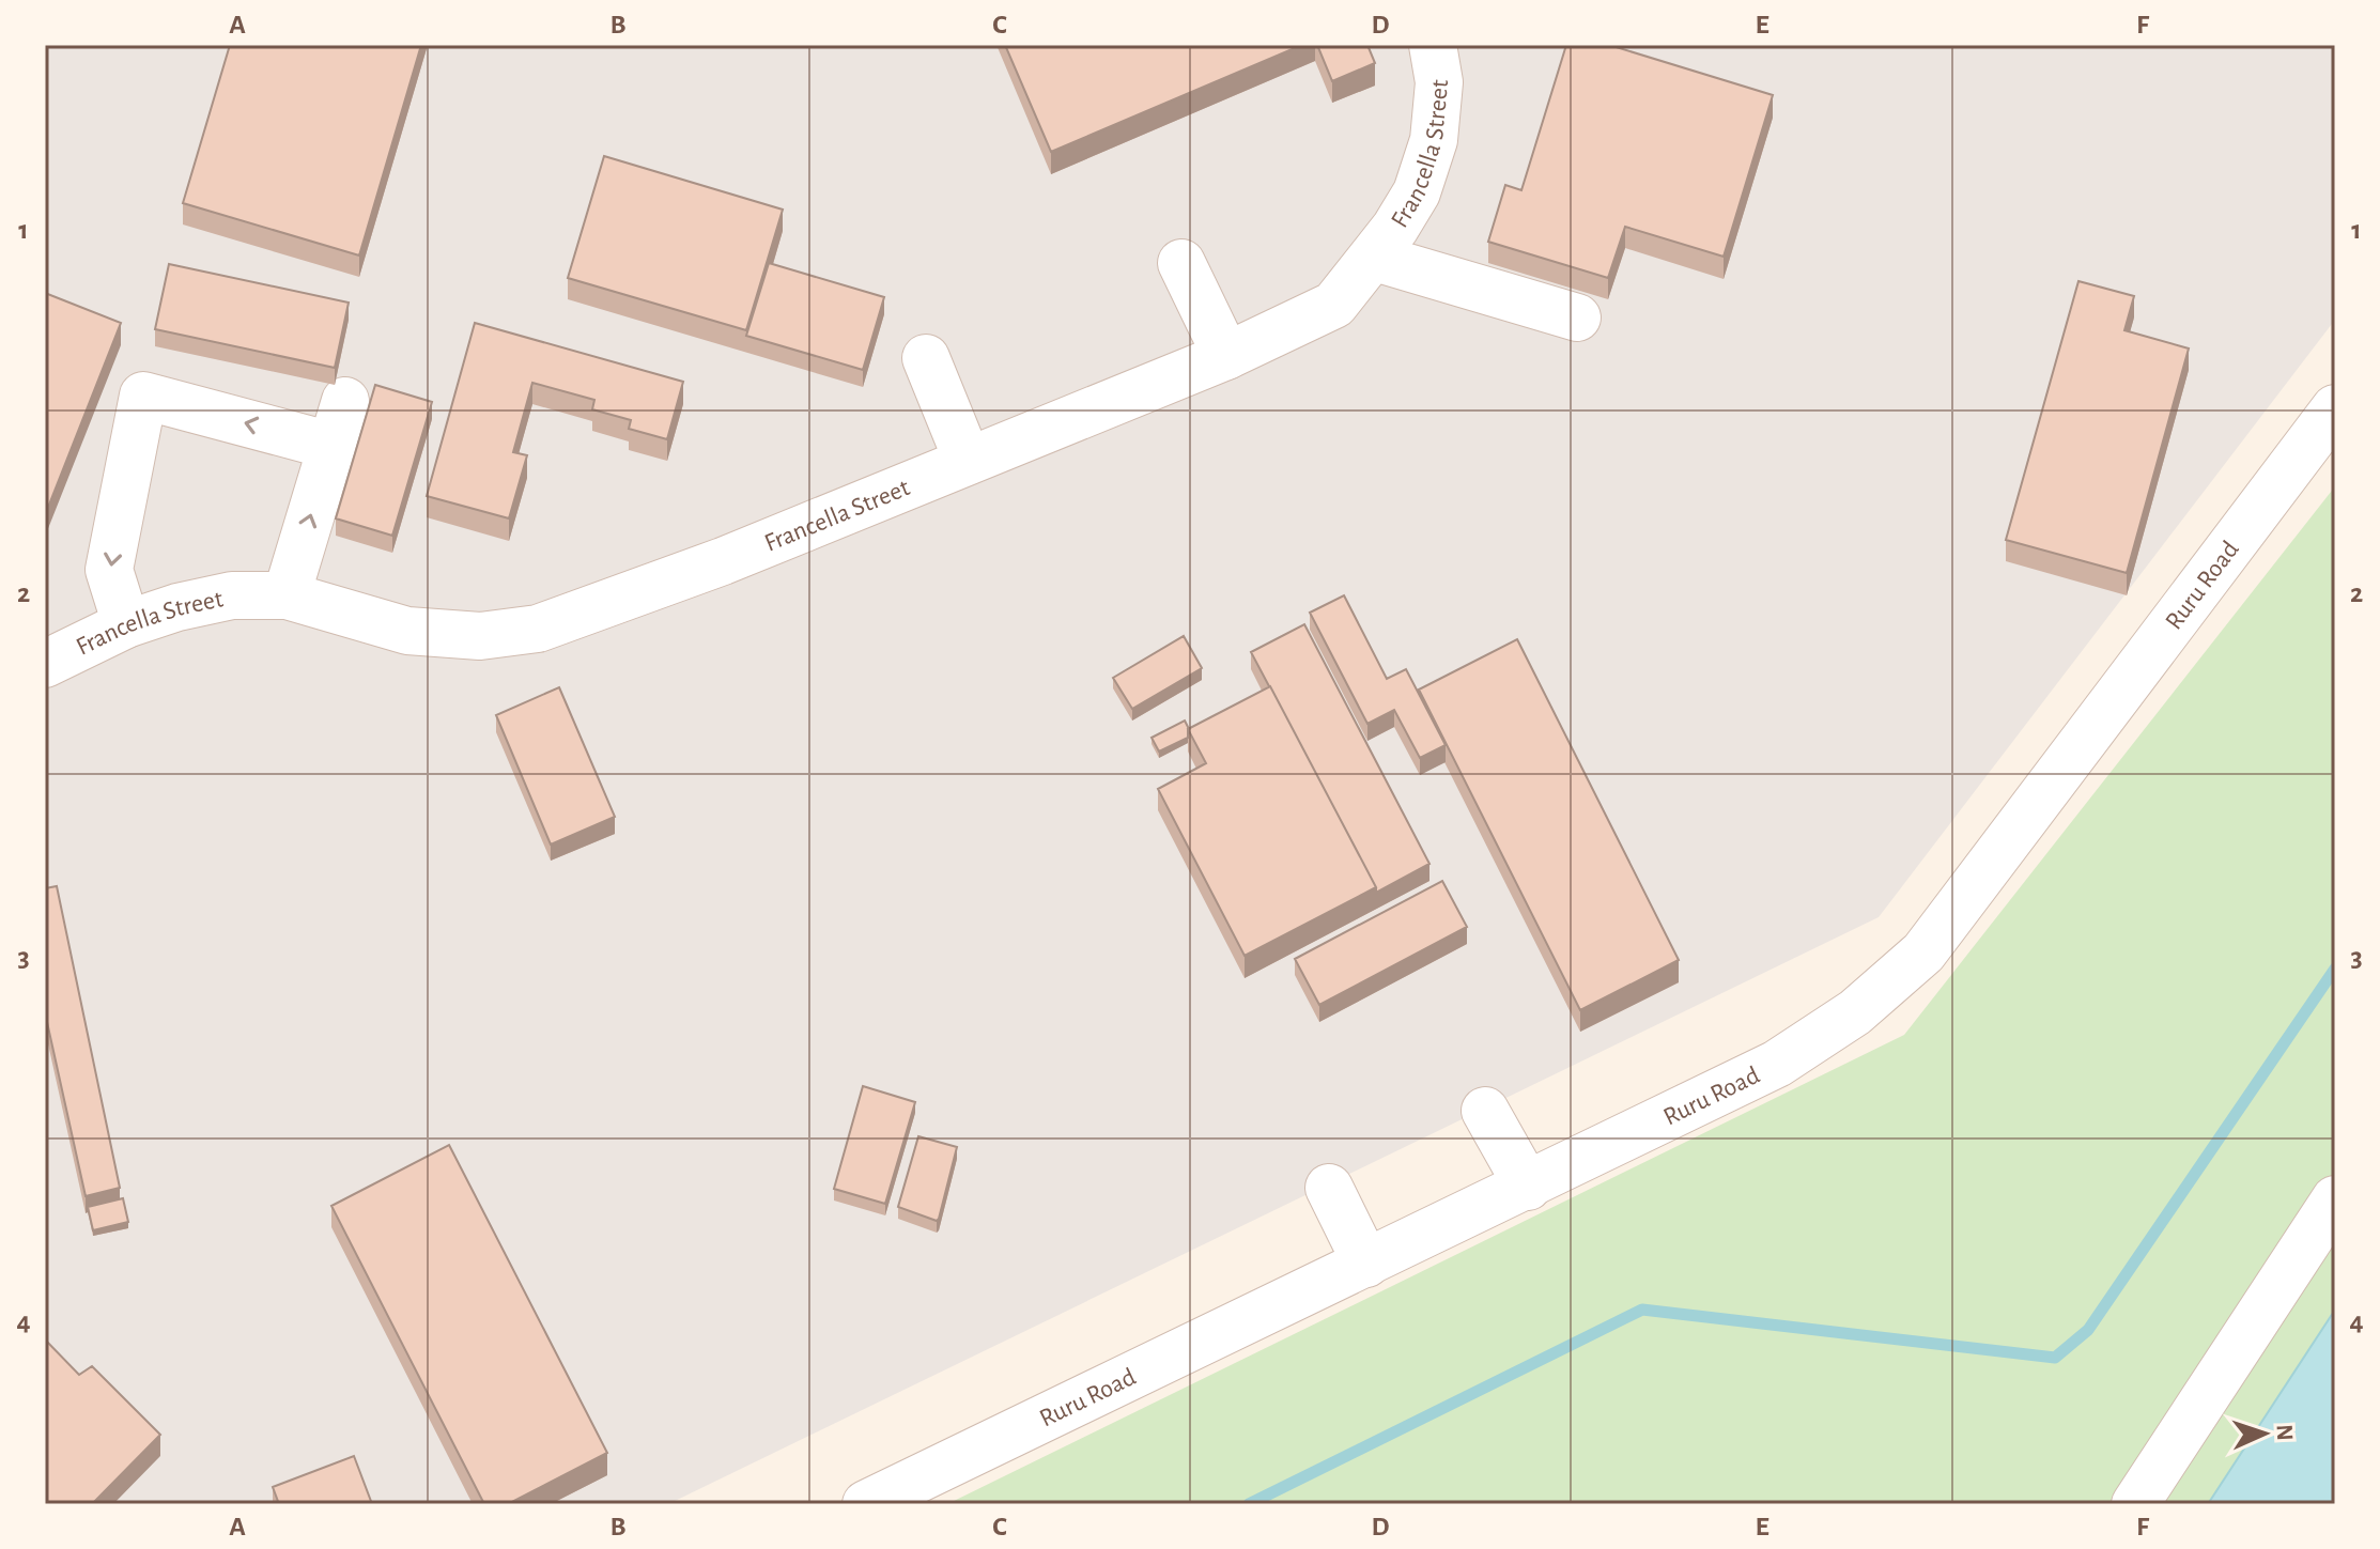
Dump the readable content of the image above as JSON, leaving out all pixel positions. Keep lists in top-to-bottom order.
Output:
{
  "streets": {
    "street": ["Francella Street", "Ruru Road"]
  },
  "north": "right",
  "grid": {
    "columns": [
      "A",
      "B",
      "C",
      "D",
      "E",
      "F"
    ],
    "rows": [
      "1",
      "2",
      "3",
      "4"
    ]
  }
}
